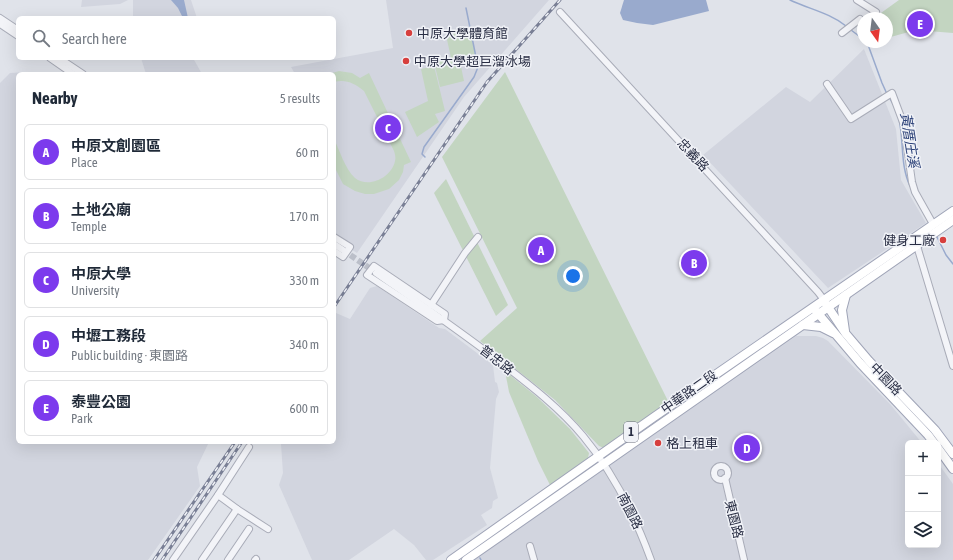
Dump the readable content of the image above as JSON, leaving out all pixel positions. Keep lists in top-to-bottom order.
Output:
{
  "streets": {
    "main road": ["中園路", "中華路二段", "1"],
    "street": [
      "忠義路",
      "普忠路",
      "南園路",
      "東園路"
    ]
  },
  "crossings": [
    ["忠義路", "中園路"],
    ["忠義路", "中華路二段"],
    ["普忠路", "中華路二段"],
    ["普忠路", "南園路"],
    ["中園路", "中華路二段"],
    ["中華路二段", "南園路"]
  ],
  "water": ["黃厝庄溪"],
  "places": [
    "中原大學體育館",
    "中原大學超巨溜冰場",
    "健身工廠",
    "格上租車"
  ],
  "north": "bottom",
  "page": {
    "pins": [
      "E",
      "C",
      "A",
      "B",
      "D"
    ],
    "search": "Search here",
    "heading": ["Nearby", "5 results"],
    "list": [
      {
        "mark": "A",
        "name": "中原文創園區",
        "note": "Place",
        "value": "60 m"
      },
      {
        "mark": "B",
        "name": "土地公廟",
        "note": "Temple",
        "value": "170 m"
      },
      {
        "mark": "C",
        "name": "中原大學",
        "note": "University",
        "value": "330 m"
      },
      {
        "mark": "D",
        "name": "中壢工務段",
        "note": "Public building · 東園路",
        "value": "340 m"
      },
      {
        "mark": "E",
        "name": "泰豐公園",
        "note": "Park",
        "value": "600 m"
      }
    ],
    "map_buttons": ["+", "−"]
  }
}
